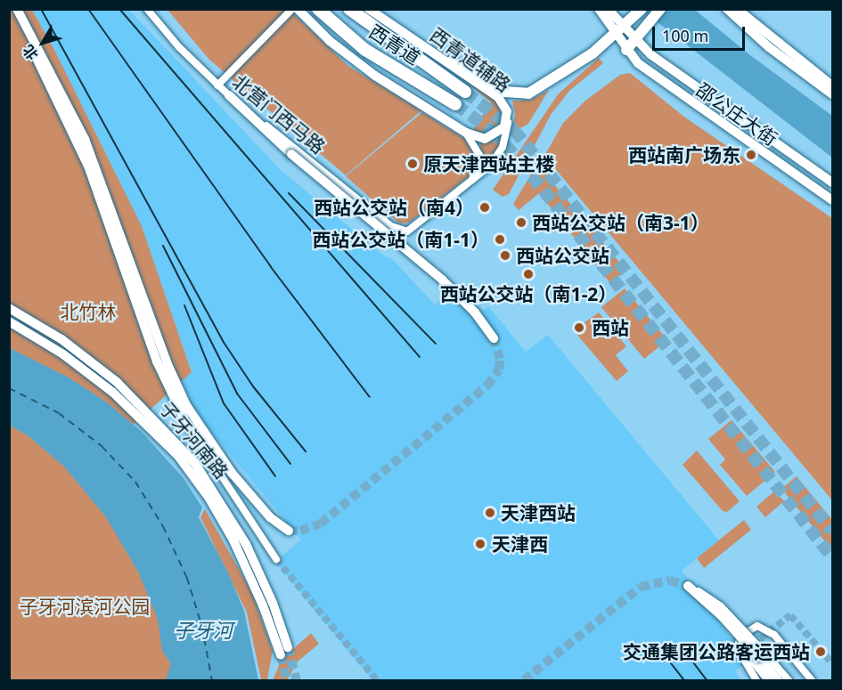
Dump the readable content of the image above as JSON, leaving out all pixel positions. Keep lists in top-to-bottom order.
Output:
{
  "streets": {
    "highway": ["西青道"],
    "street": [
      "西青道辅路",
      "北营门西马路",
      "邵公庄大街",
      "子牙河南路"
    ]
  },
  "water": ["子牙河"],
  "parks": ["北竹林", "子牙河滨河公园"],
  "places": [
    "西站南广场东",
    "原天津西站主楼",
    "西站公交站（南4）",
    "西站公交站（南3-1）",
    "西站公交站（南1-1）",
    "西站公交站",
    "西站公交站（南1-2）",
    "西站",
    "天津西站",
    "天津西",
    "交通集团公路客运西站"
  ],
  "scale_bar": "100 m",
  "north": "bottom left"
}
